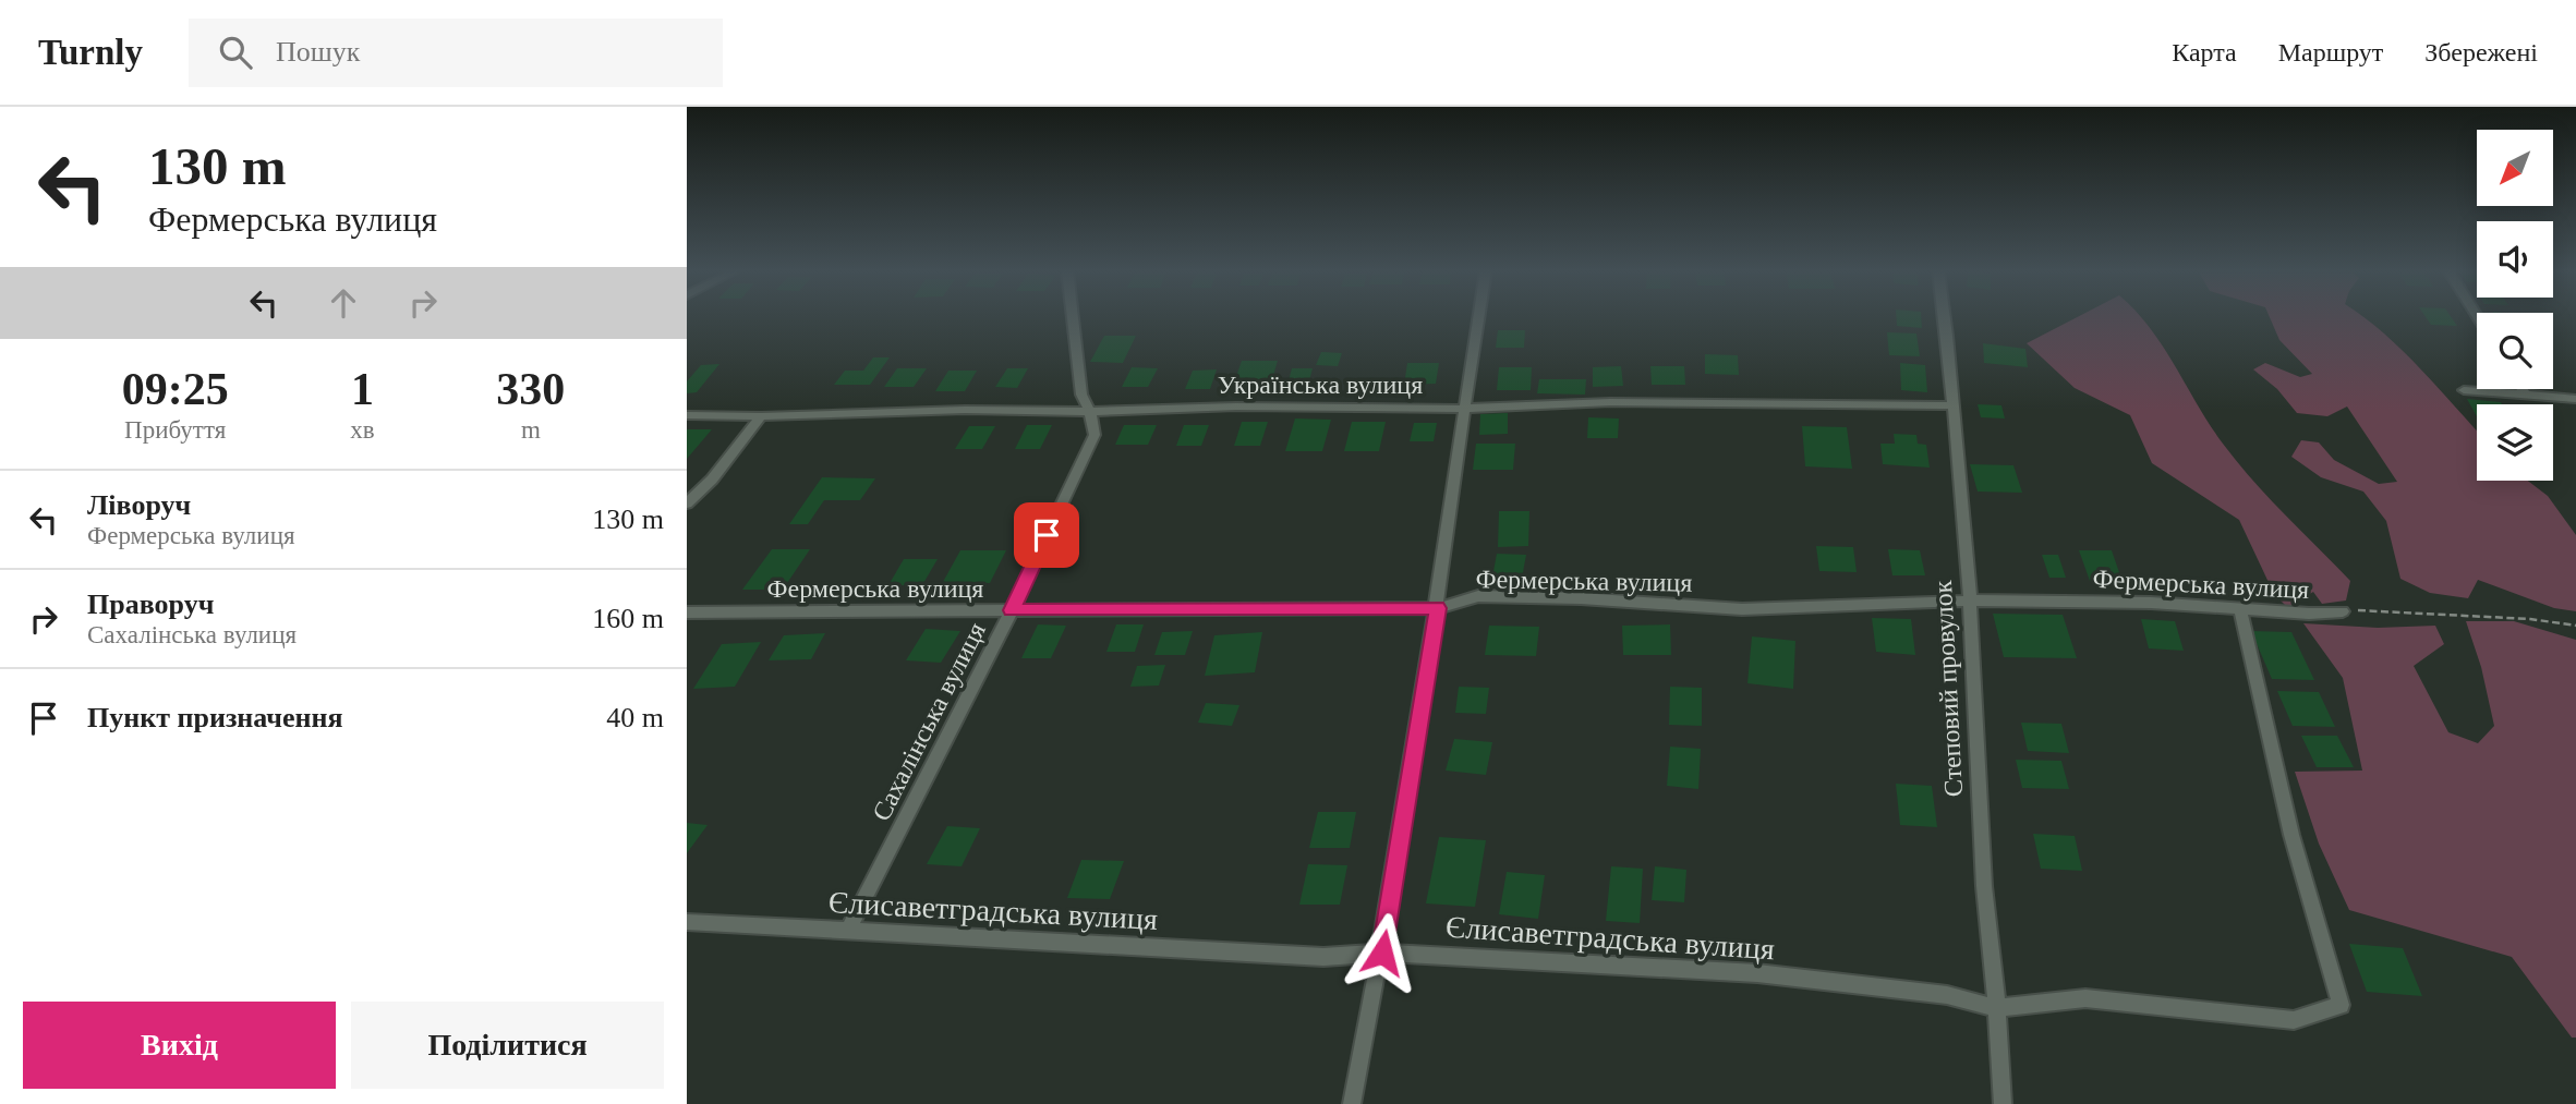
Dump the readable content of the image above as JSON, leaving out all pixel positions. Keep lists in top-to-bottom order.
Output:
{
  "streets": {
    "street": [
      "Українська вулиця",
      "Фермерська вулиця",
      "Степовий провулок",
      "Сахалінська вулиця",
      "Єлисаветградська вулиця"
    ]
  },
  "crossings": [
    ["Українська вулиця", "Степовий провулок"],
    ["Українська вулиця", "Сахалінська вулиця"],
    ["Фермерська вулиця", "Степовий провулок"],
    ["Фермерська вулиця", "Сахалінська вулиця"],
    ["Фермерська вулиця", "Єлисаветградська вулиця"],
    ["Степовий провулок", "Єлисаветградська вулиця"],
    ["Сахалінська вулиця", "Єлисаветградська вулиця"]
  ],
  "north": "bottom left",
  "page": {
    "header": "Turnly",
    "search": "Пошук",
    "nav": ["Карта", "Маршрут", "Збережені"],
    "turn": ["130 m", "Фермерська вулиця"],
    "eta": [
      "09:25",
      "Прибуття",
      "1",
      "хв",
      "330",
      "m"
    ],
    "list": [
      {
        "name": "Ліворуч",
        "note": "Фермерська вулиця",
        "value": "130 m"
      },
      {
        "name": "Праворуч",
        "note": "Сахалінська вулиця",
        "value": "160 m"
      },
      {
        "name": "Пункт призначення",
        "value": "40 m"
      }
    ],
    "buttons": ["Вихід", "Поділитися"]
  }
}
